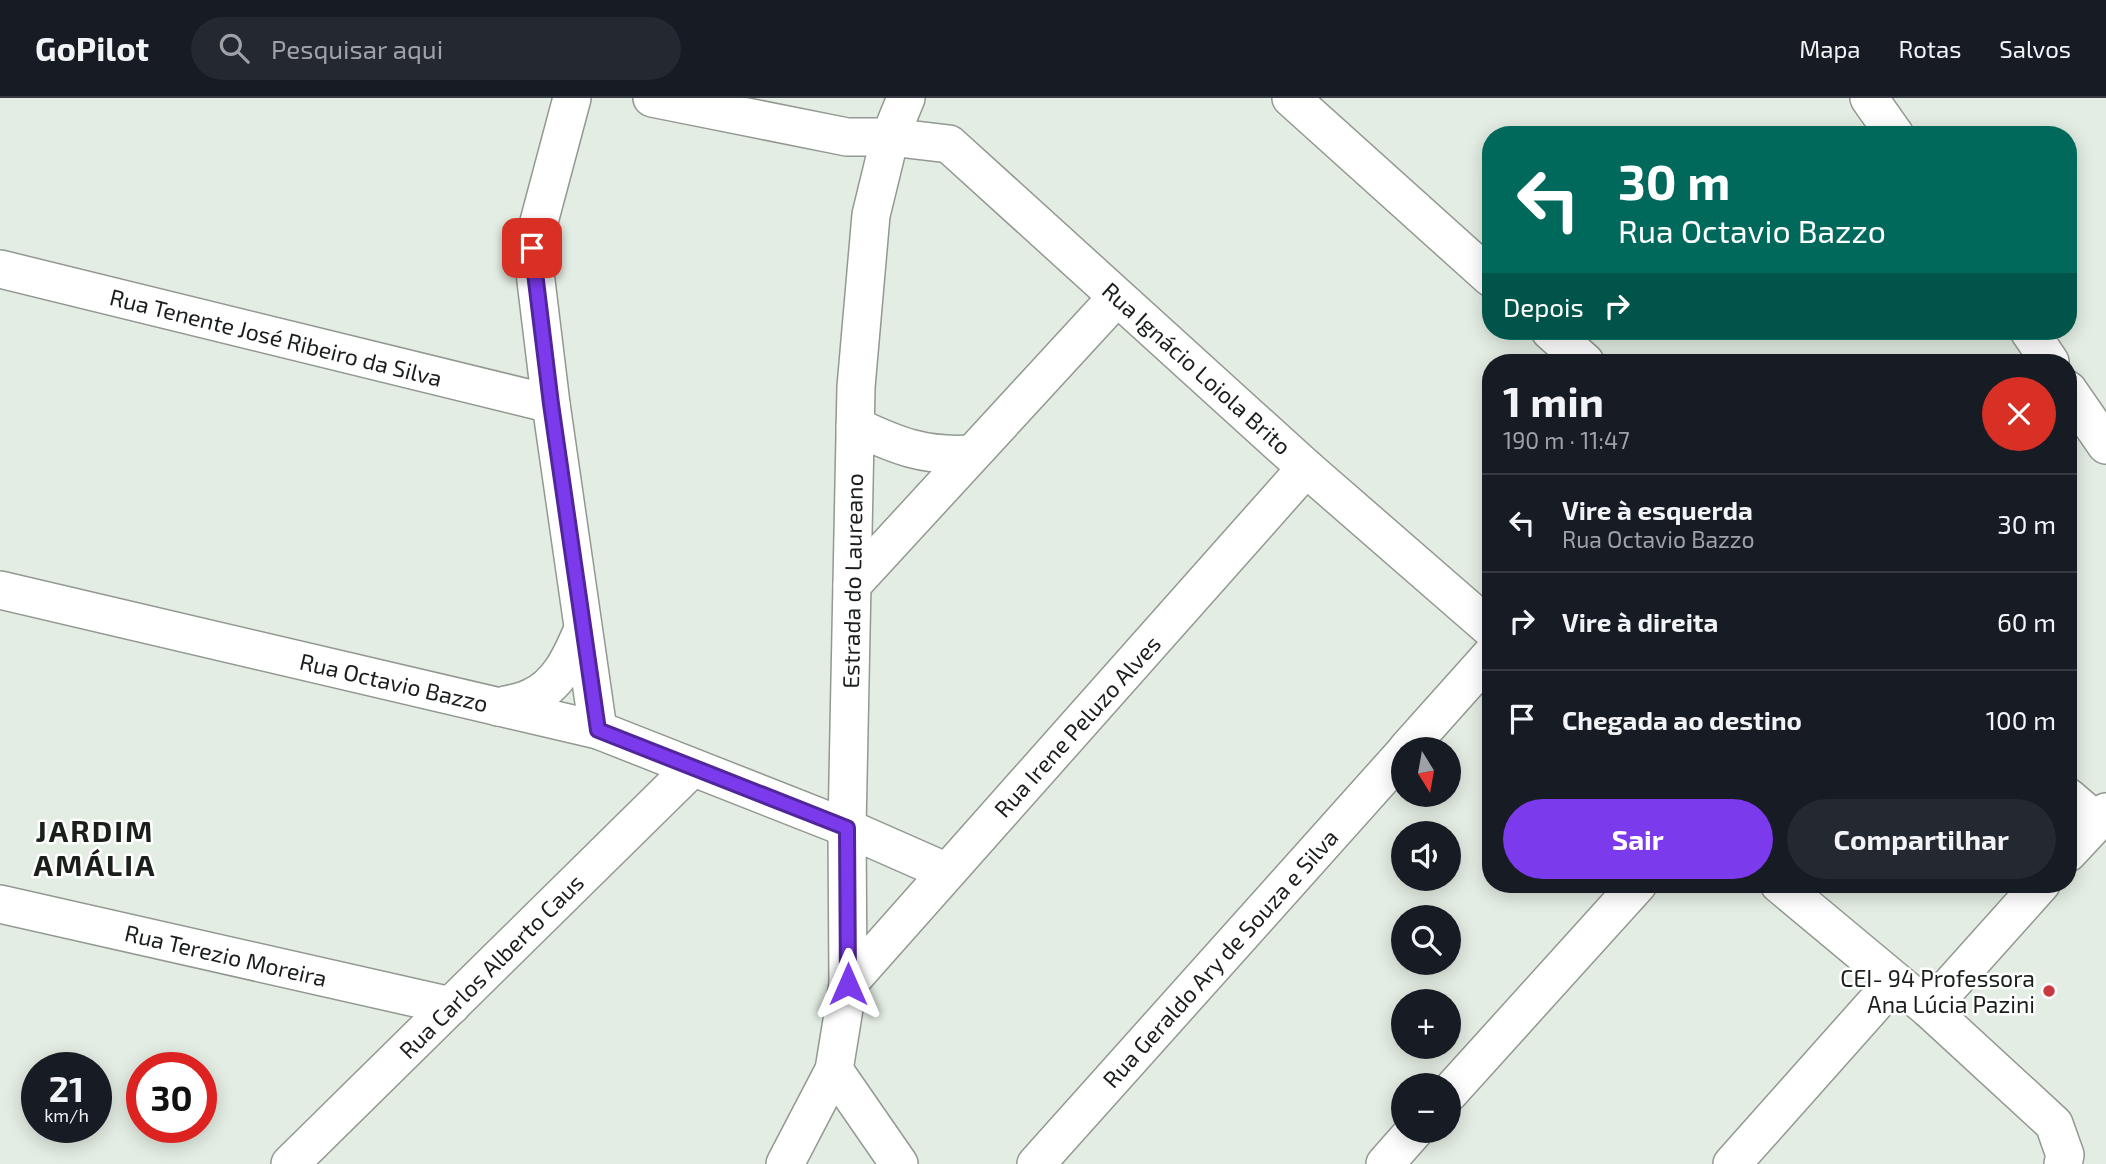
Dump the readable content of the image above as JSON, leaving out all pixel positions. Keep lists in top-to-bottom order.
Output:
{
  "streets": {
    "street": [
      "Rua Tenente José Ribeiro da Silva",
      "Rua Ignácio Loiola Brito",
      "Estrada do Laureano",
      "Rua Octavio Bazzo",
      "Rua Irene Peluzo Alves",
      "Rua Terezio Moreira",
      "Rua Geraldo Ary de Souza e Silva",
      "Rua Carlos Alberto Caus"
    ]
  },
  "crossings": [
    ["Rua Ignácio Loiola Brito", "Estrada do Laureano"],
    ["Rua Ignácio Loiola Brito", "Rua Irene Peluzo Alves"],
    ["Estrada do Laureano", "Rua Octavio Bazzo"],
    ["Estrada do Laureano", "Rua Irene Peluzo Alves"],
    ["Rua Octavio Bazzo", "Rua Irene Peluzo Alves"],
    ["Rua Octavio Bazzo", "Rua Carlos Alberto Caus"],
    ["Rua Terezio Moreira", "Rua Carlos Alberto Caus"]
  ],
  "districts": ["JARDIM AMÁLIA"],
  "places": ["CEI- 94 Professora Ana Lúcia Pazini"],
  "north": "bottom",
  "page": {
    "header": "GoPilot",
    "search": "Pesquisar aqui",
    "nav": ["Mapa", "Rotas", "Salvos"],
    "turn": ["30 m", "Rua Octavio Bazzo"],
    "then": "Depois",
    "heading": ["1 min", "190 m · 11:47"],
    "list": [
      {
        "name": "Vire à esquerda",
        "note": "Rua Octavio Bazzo",
        "value": "30 m"
      },
      {
        "name": "Vire à direita",
        "value": "60 m"
      },
      {
        "name": "Chegada ao destino",
        "value": "100 m"
      }
    ],
    "map_buttons": ["+", "−"],
    "buttons": ["Sair", "Compartilhar"],
    "speed": "21 km/h",
    "limit": "30"
  }
}
